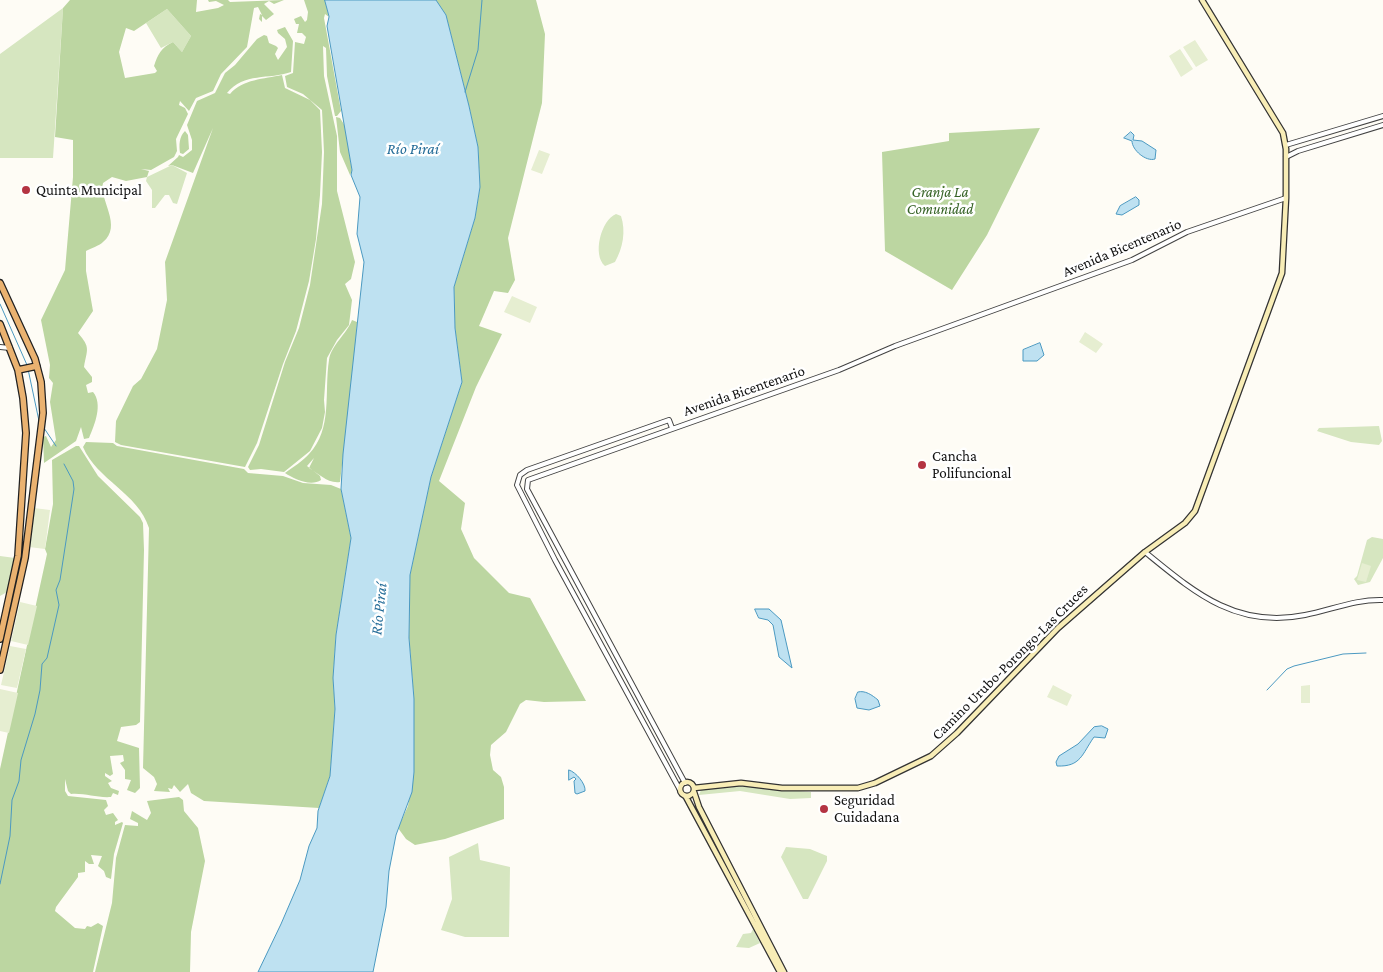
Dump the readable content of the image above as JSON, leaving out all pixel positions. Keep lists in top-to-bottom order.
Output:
{
  "streets": {
    "main road": ["Camino Urubo-Porongo-Las Cruces"],
    "street": ["Avenida Bicentenario"]
  },
  "crossings": [
    ["Avenida Bicentenario", "Camino Urubo-Porongo-Las Cruces"]
  ],
  "water": ["Río Piraí"],
  "parks": ["Granja La Comunidad"],
  "places": ["Quinta Municipal", "Cancha Polifuncional", "Seguridad Cuidadana"]
}
